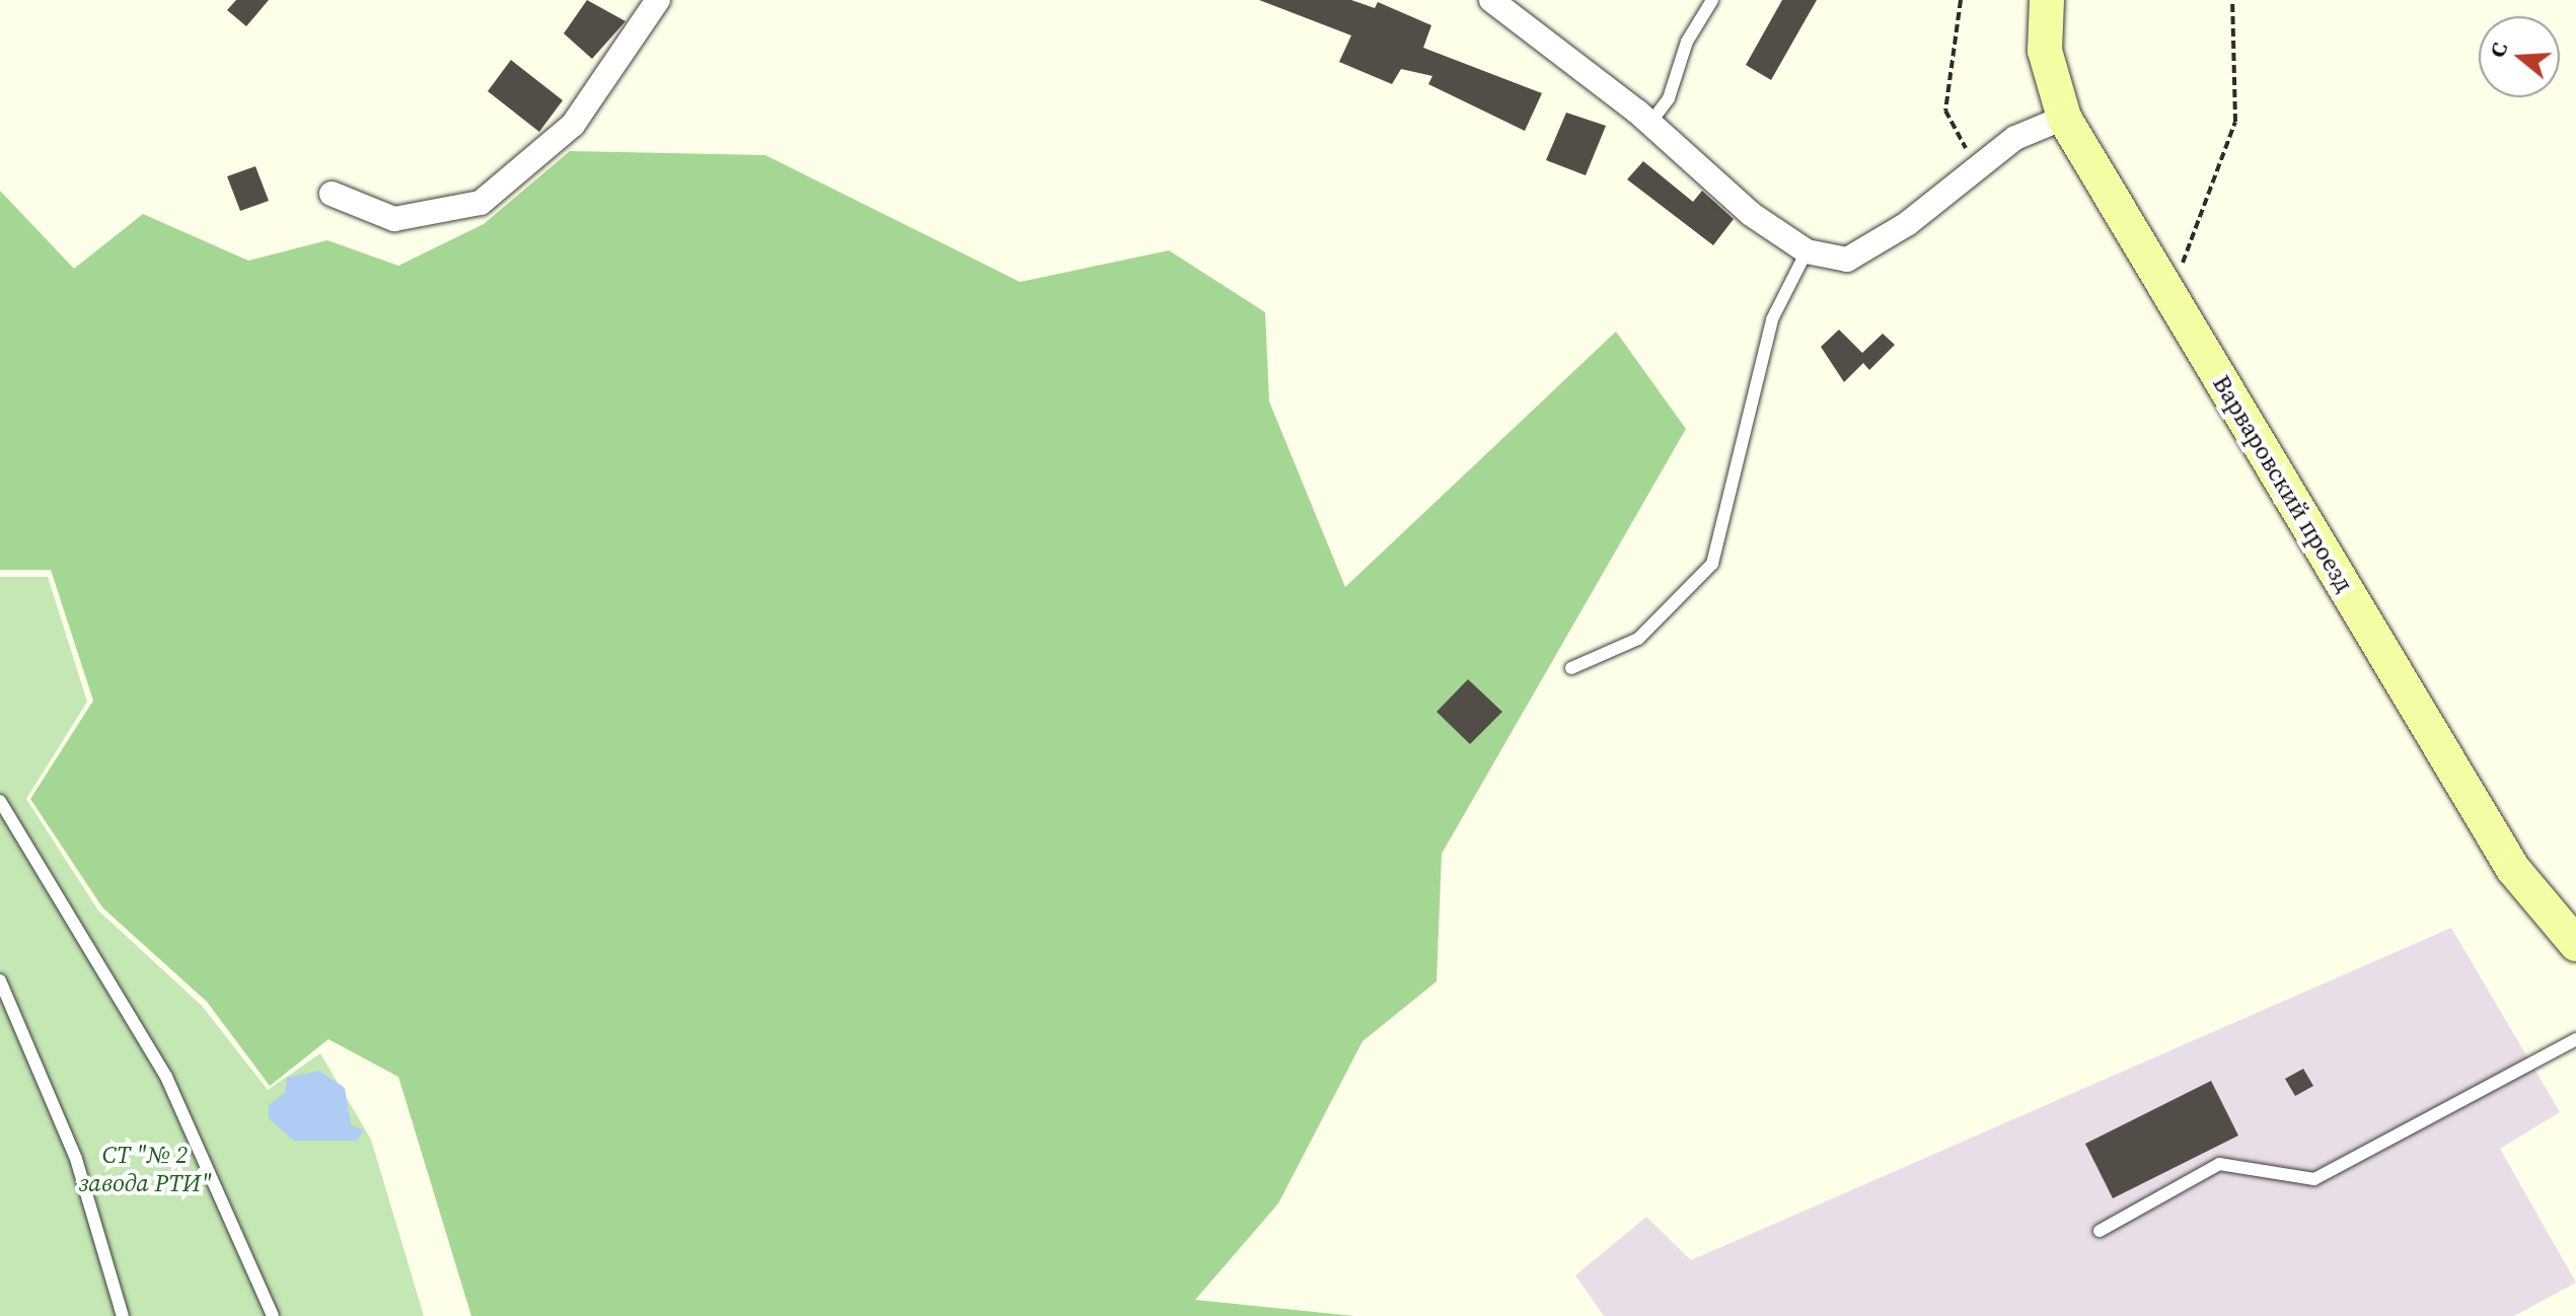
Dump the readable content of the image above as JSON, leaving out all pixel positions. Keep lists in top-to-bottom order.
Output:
{
  "streets": {
    "street": ["Варваровский проезд"]
  },
  "parks": ["СТ \"№ 2 завода РТИ\""],
  "north": "left"
}
